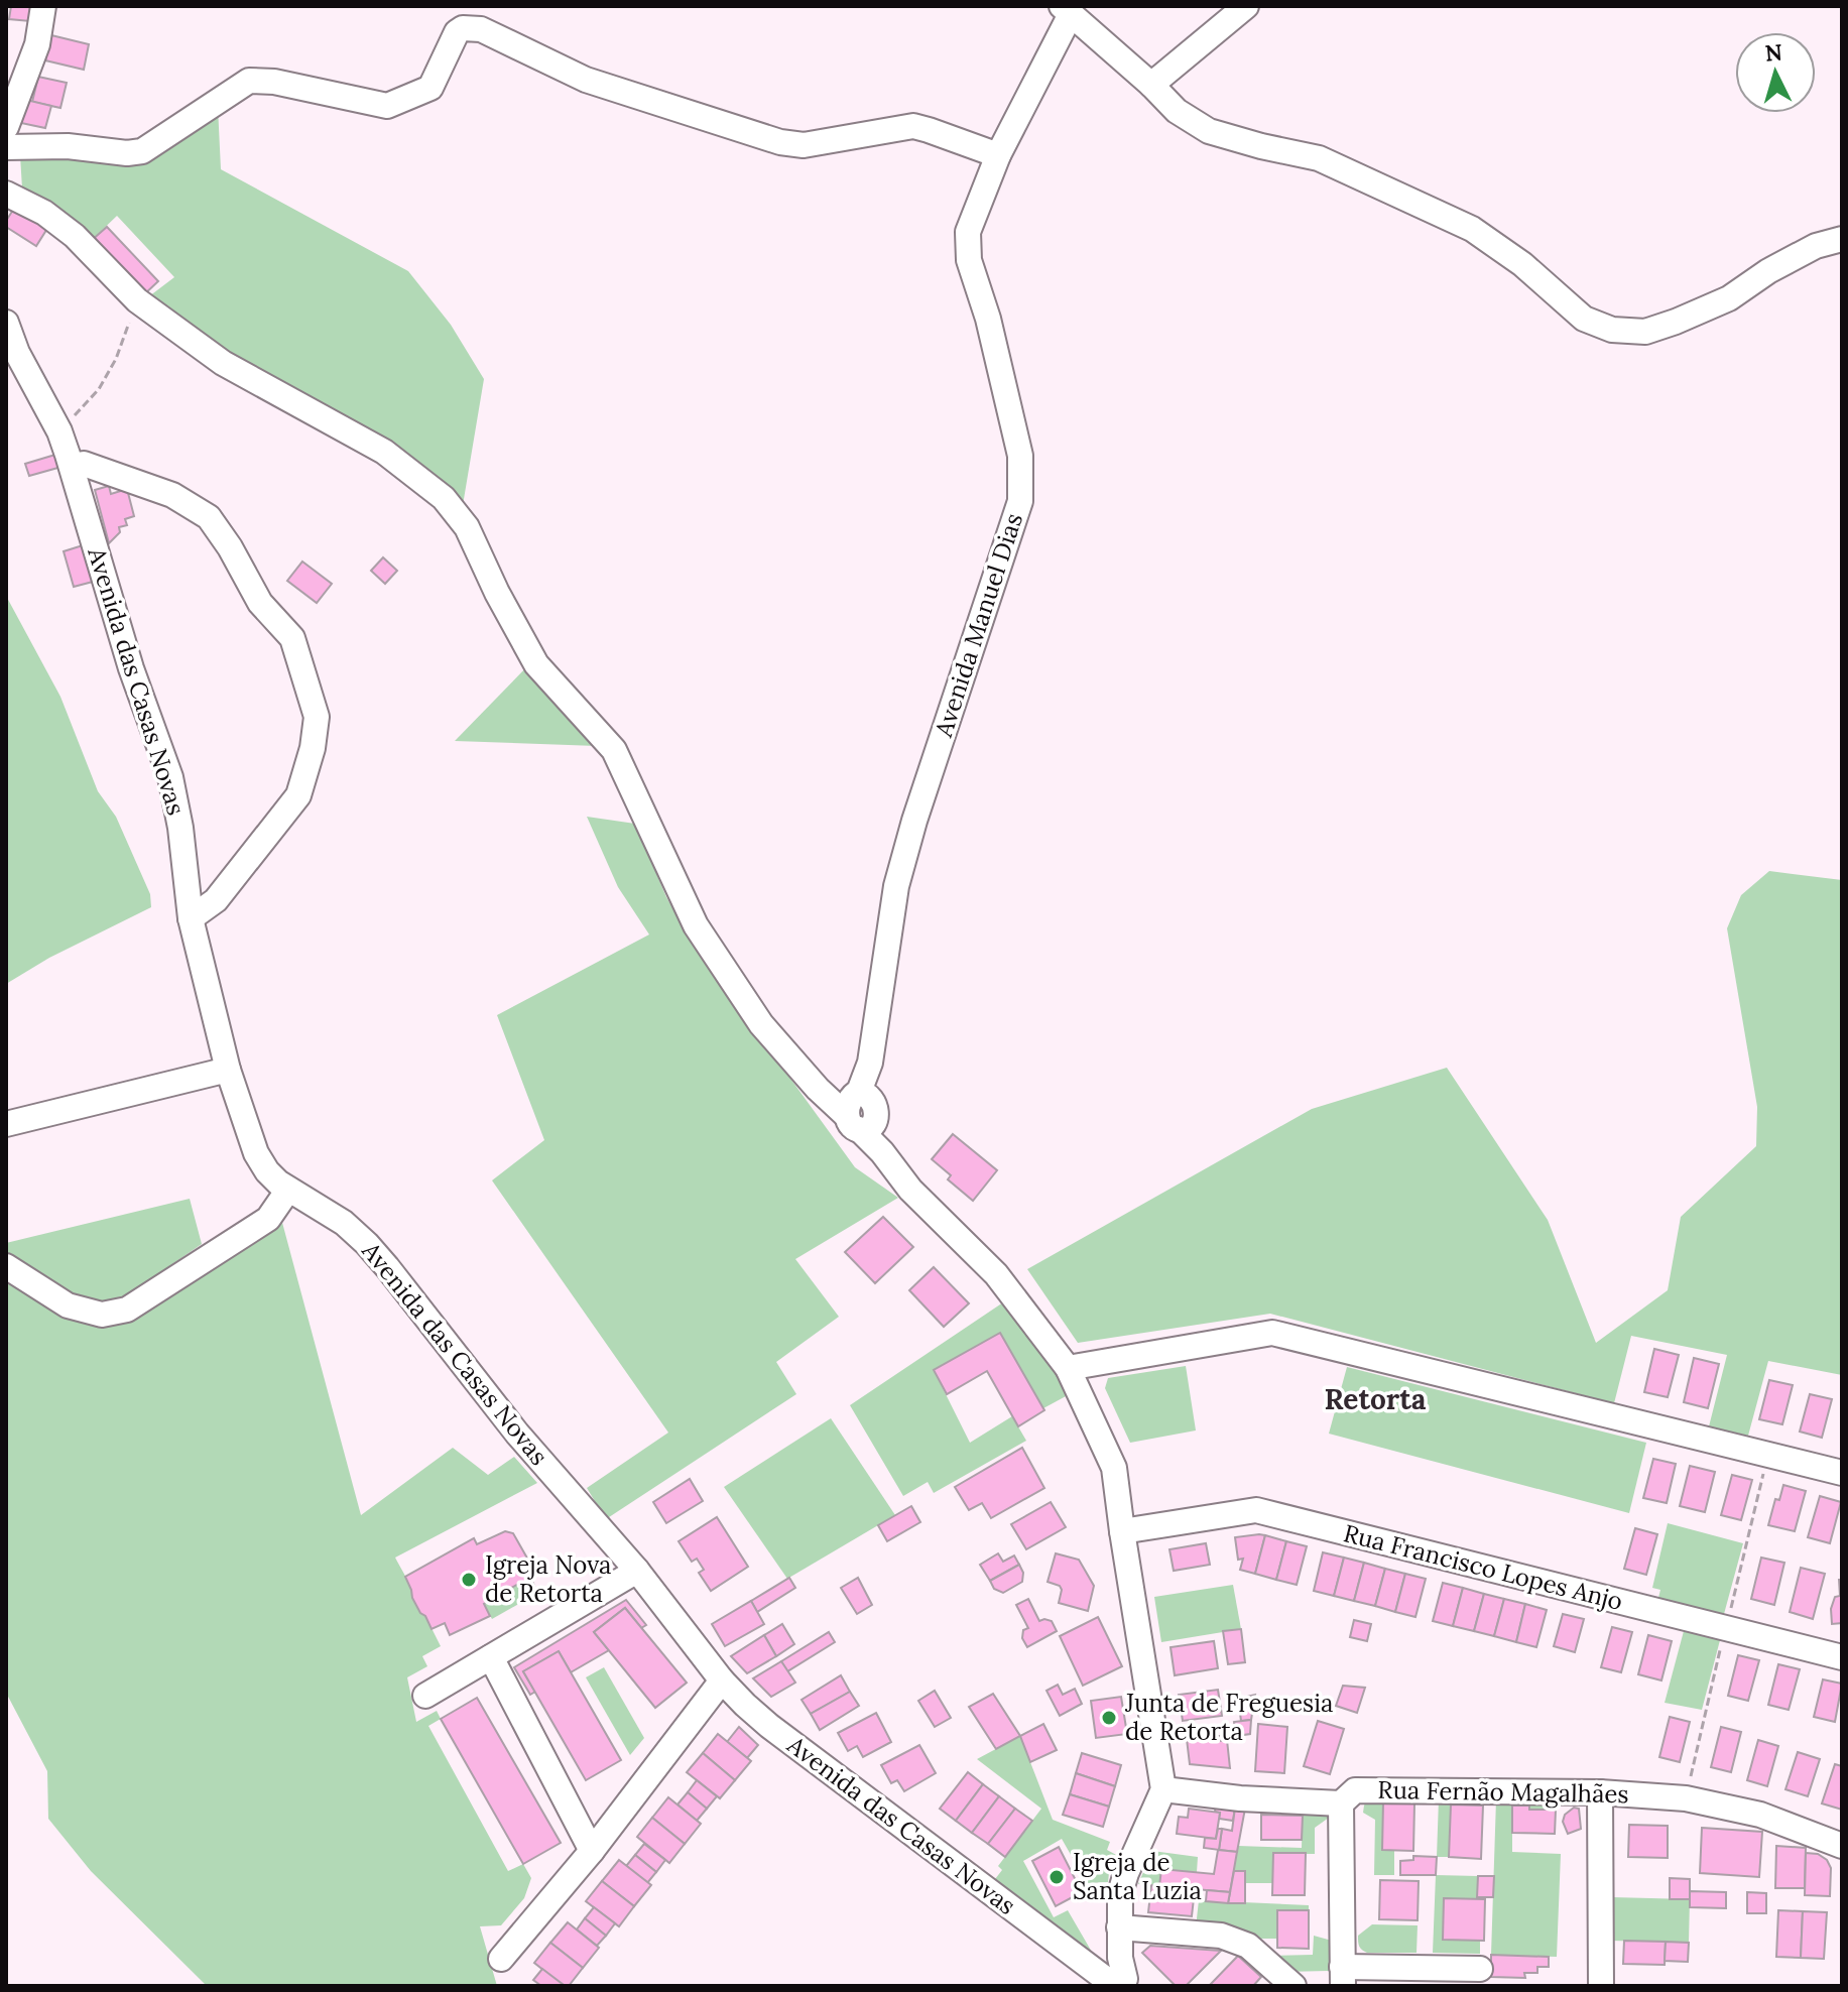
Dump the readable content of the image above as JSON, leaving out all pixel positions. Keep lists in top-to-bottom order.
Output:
{
  "streets": {
    "street": [
      "Avenida Manuel Dias",
      "Avenida das Casas Novas",
      "Rua Francisco Lopes Anjo",
      "Rua Fernão Magalhães"
    ]
  },
  "districts": ["Retorta"],
  "places": ["Igreja Nova de Retorta", "Junta de Freguesia de Retorta", "Igreja de Santa Luzia"],
  "north": "top"
}
